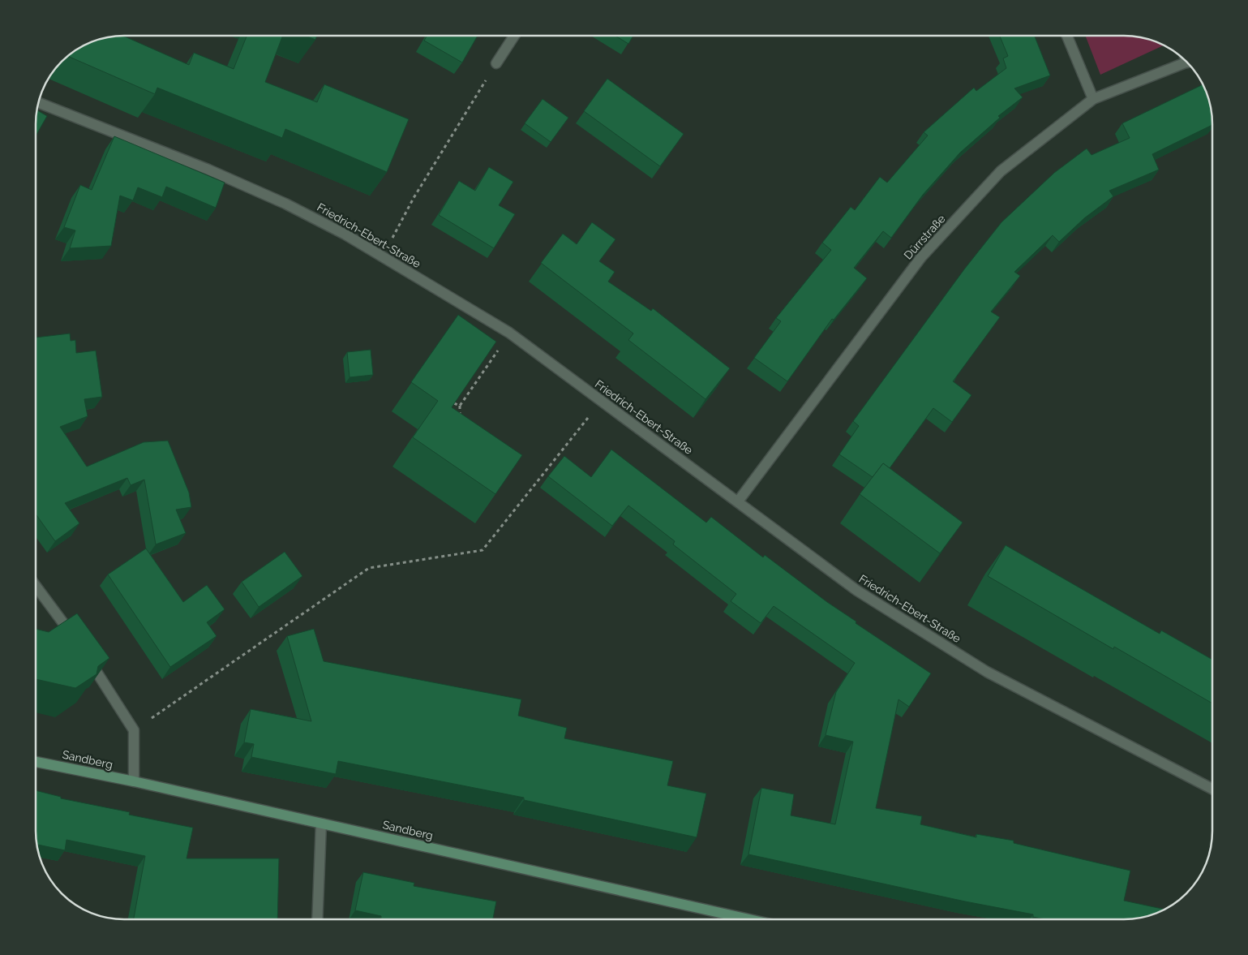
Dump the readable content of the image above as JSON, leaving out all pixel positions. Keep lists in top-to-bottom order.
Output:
{
  "streets": {
    "main road": ["Sandberg"],
    "street": ["Friedrich-Ebert-Straße", "Dürrstraße"]
  },
  "crossings": [
    ["Friedrich-Ebert-Straße", "Dürrstraße"]
  ]
}
